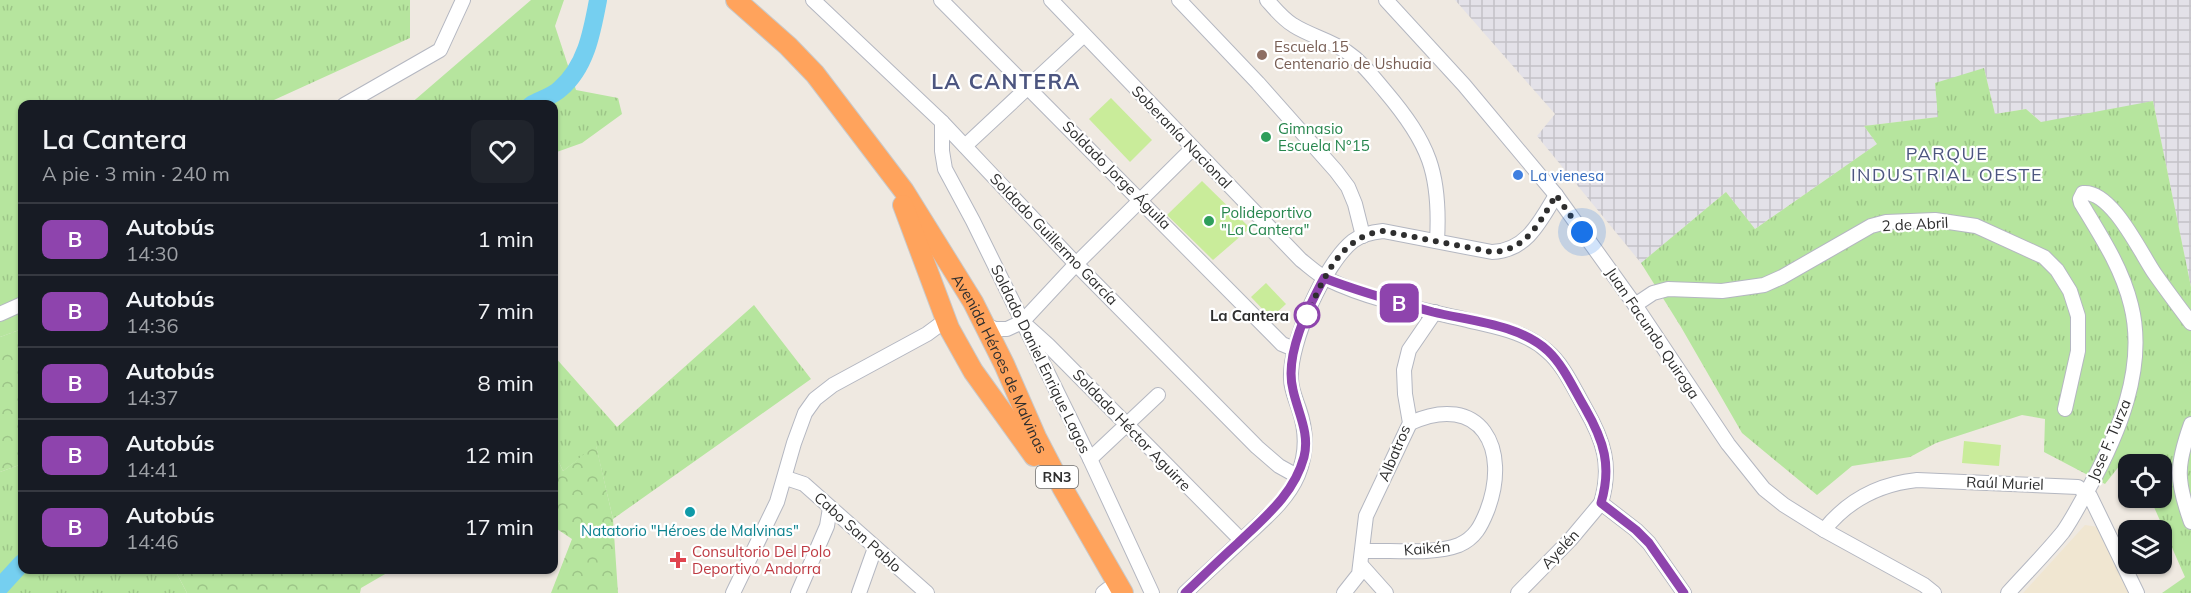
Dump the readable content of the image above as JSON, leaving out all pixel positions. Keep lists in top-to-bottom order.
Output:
{
  "streets": {
    "highway": ["Avenida Héroes de Malvinas", "RN3"],
    "street": [
      "Soberanía Nacional",
      "Soldado Jorge Águila",
      "2 de Abril",
      "Soldado Guillermo García",
      "Juan Facundo Quiroga",
      "Soldado Daniel Enrique Lagos",
      "Soldado Héctor Aguirre",
      "Jose F. Turza",
      "Albatros",
      "Raúl Muriel",
      "Cabo San Pablo",
      "Kaikén",
      "Ayelén"
    ]
  },
  "crossings": [
    ["Soberanía Nacional", "Albatros"],
    ["Soberanía Nacional", "Ayelén"],
    ["2 de Abril", "Juan Facundo Quiroga"],
    ["Soldado Guillermo García", "Soldado Daniel Enrique Lagos"],
    ["Juan Facundo Quiroga", "Raúl Muriel"],
    ["Soldado Daniel Enrique Lagos", "Soldado Héctor Aguirre"],
    ["Jose F. Turza", "Raúl Muriel"],
    ["Albatros", "Kaikén"]
  ],
  "districts": ["LA CANTERA", "PARQUE INDUSTRIAL OESTE"],
  "places": {
    "other": [
      "Escuela 15 Centenario de Ushuaia",
      "Gimnasio Escuela N°15",
      "La vienesa",
      "Polideportivo \"La Cantera\"",
      "La Cantera",
      "Natatorio \"Héroes de Malvinas\""
    ],
    "health": ["Consultorio Del Polo Deportivo Andorra"]
  },
  "lines": ["bus line B"],
  "page": {
    "on_map": "B",
    "heading": ["La Cantera", "A pie · 3 min · 240 m"],
    "list": [
      {
        "mark": "B",
        "name": "Autobús",
        "note": "14:30",
        "value": "1 min"
      },
      {
        "mark": "B",
        "name": "Autobús",
        "note": "14:36",
        "value": "7 min"
      },
      {
        "mark": "B",
        "name": "Autobús",
        "note": "14:37",
        "value": "8 min"
      },
      {
        "mark": "B",
        "name": "Autobús",
        "note": "14:41",
        "value": "12 min"
      },
      {
        "mark": "B",
        "name": "Autobús",
        "note": "14:46",
        "value": "17 min"
      }
    ]
  }
}
